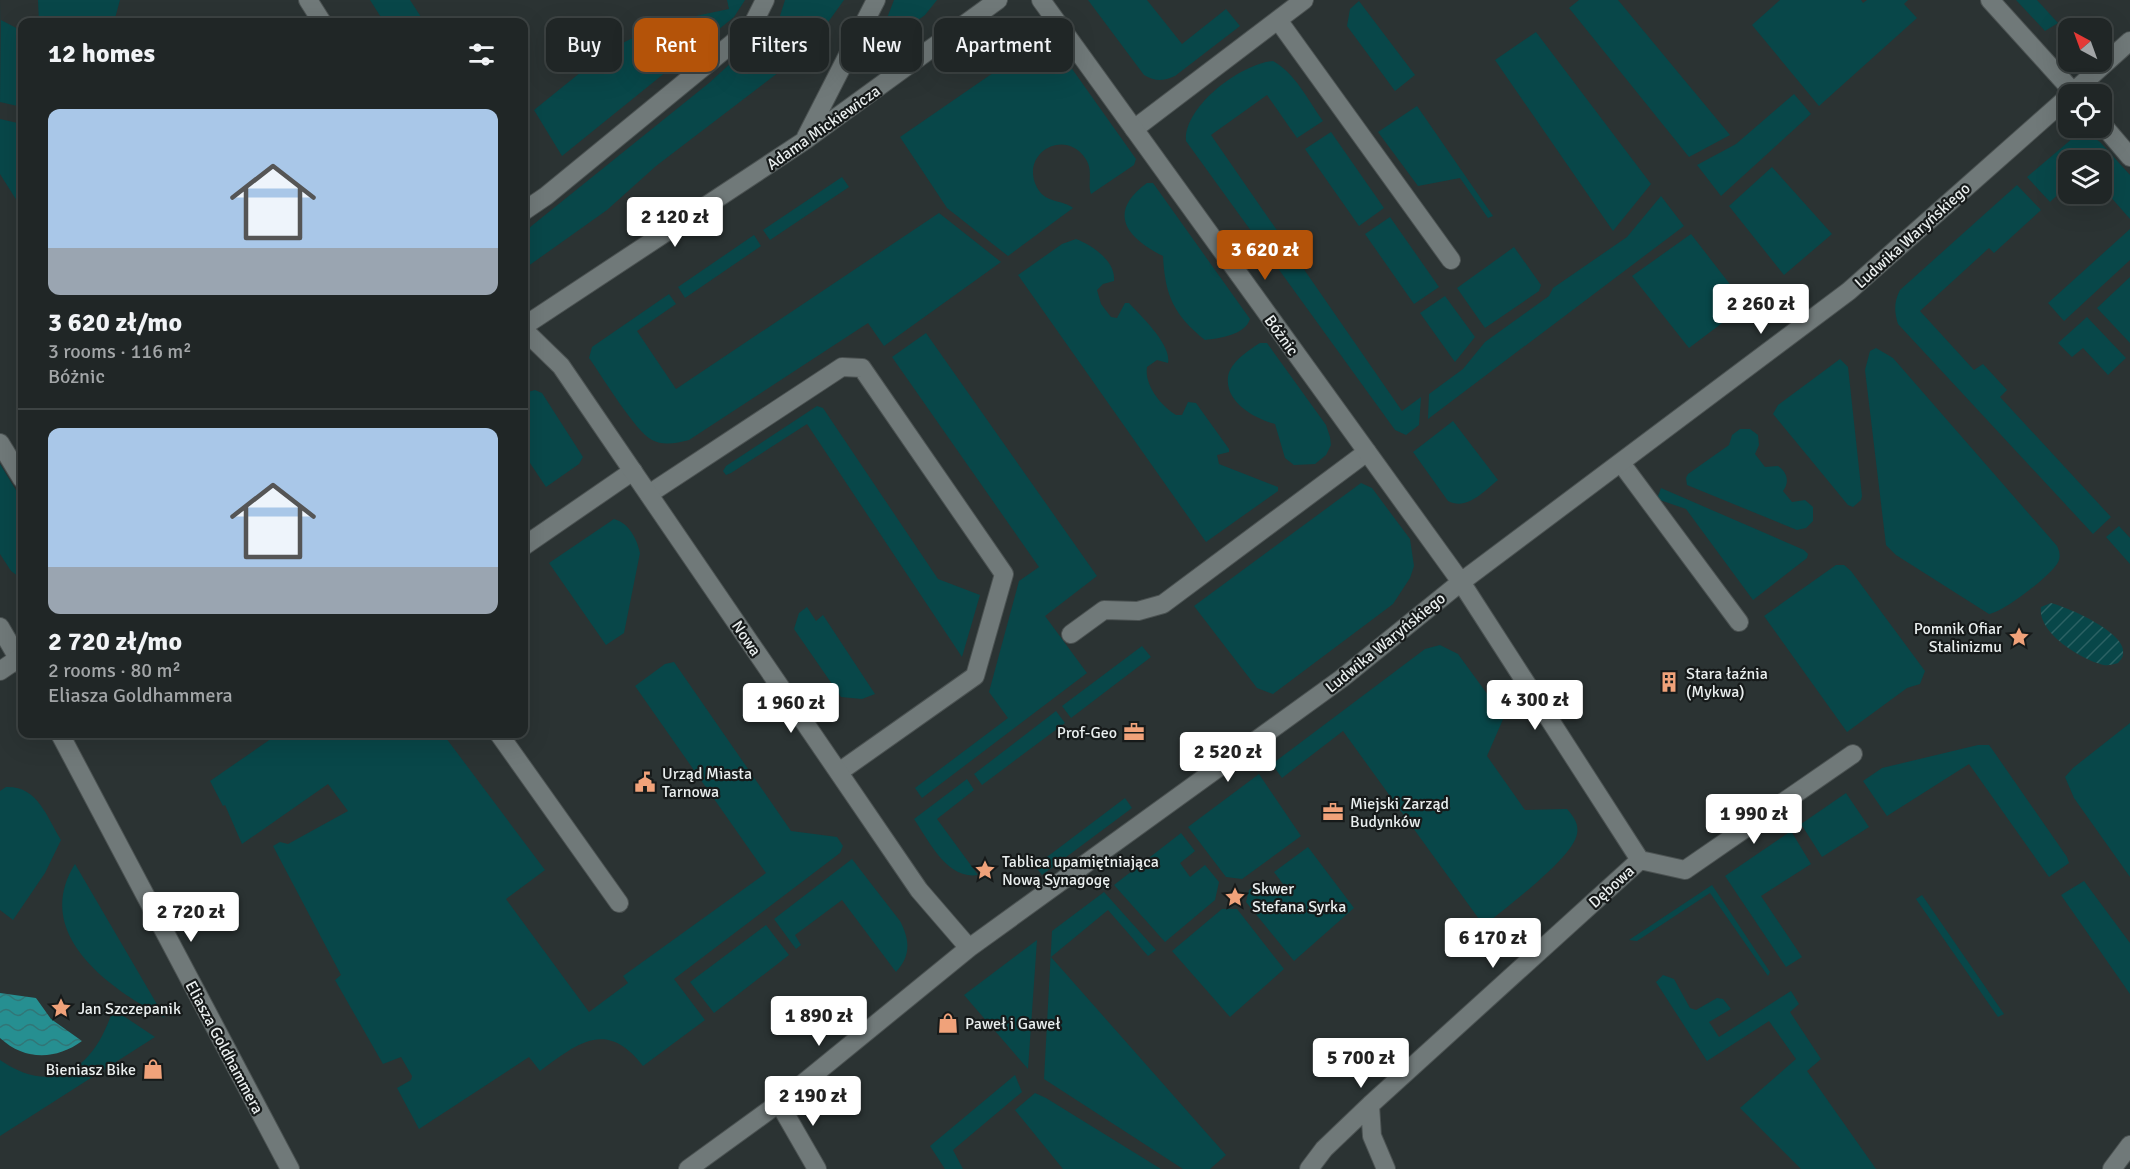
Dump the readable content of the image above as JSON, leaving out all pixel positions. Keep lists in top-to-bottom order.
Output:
{
  "streets": {
    "street": [
      "Adama Mickiewicza",
      "Ludwika Waryńskiego",
      "Bóżnic",
      "Nowa",
      "Dębowa",
      "Eliasza Goldhammera"
    ]
  },
  "crossings": [
    ["Ludwika Waryńskiego", "Bóżnic"],
    ["Ludwika Waryńskiego", "Nowa"],
    ["Bóżnic", "Dębowa"]
  ],
  "places": {
    "place": [
      "Pomnik Ofiar Stalinizmu",
      "Tablica upamiętniająca Nową Synagogę",
      "Skwer Stefana Syrka",
      "Jan Szczepanik"
    ],
    "building": ["Stara łaźnia (Mykwa)"],
    "office": ["Prof-Geo", "Miejski Zarząd Budynków"],
    "public building": ["Urząd Miasta Tarnowa"],
    "shop": ["Paweł i Gaweł", "Bieniasz Bike"]
  },
  "north": "top left",
  "page": {
    "chip": [
      "Buy",
      "Rent",
      "Filters",
      "New",
      "Apartment"
    ],
    "heading": "12 homes",
    "list": [
      {
        "name": "3 620 zł/mo",
        "note": "3 rooms · 116 m² · Bóżnic"
      },
      {
        "name": "2 720 zł/mo",
        "note": "2 rooms · 80 m² · Eliasza Goldhammera"
      }
    ],
    "price": [
      "2 120 zł",
      "3 620 zł",
      "2 260 zł",
      "4 300 zł",
      "1 960 zł",
      "2 520 zł",
      "1 990 zł",
      "2 720 zł",
      "6 170 zł",
      "1 890 zł",
      "5 700 zł",
      "2 190 zł"
    ]
  }
}
